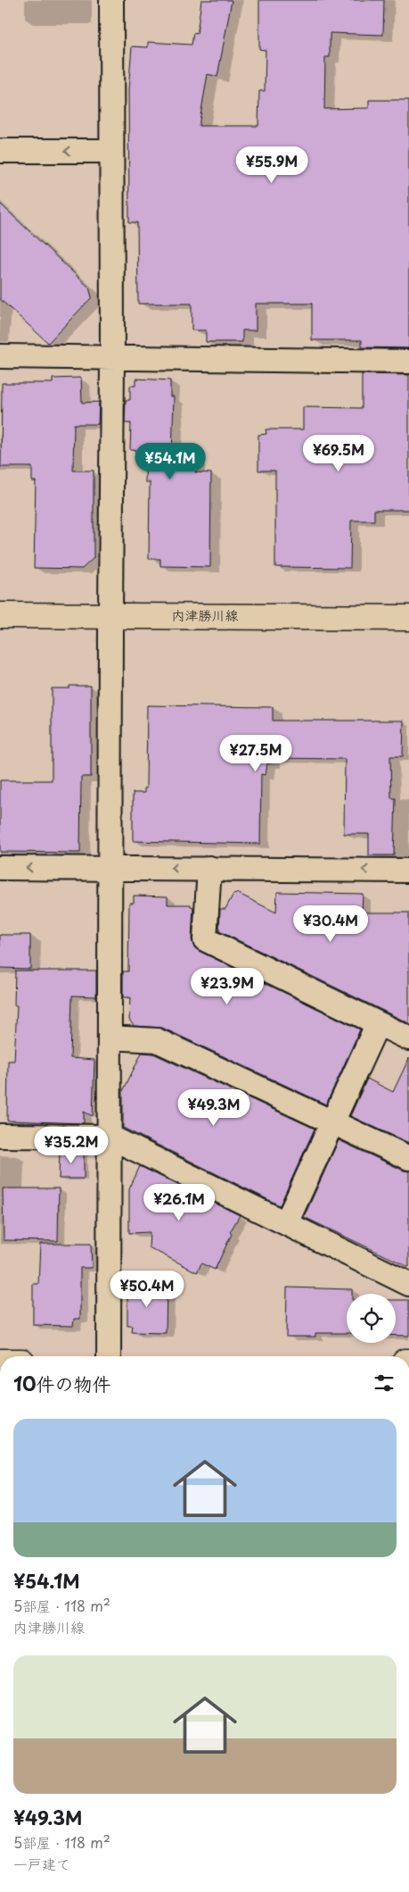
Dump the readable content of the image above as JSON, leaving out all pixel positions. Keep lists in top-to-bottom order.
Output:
{
  "streets": {
    "main road": ["内津勝川線"]
  },
  "page": {
    "price": [
      "¥55.9M",
      "¥69.5M",
      "¥54.1M",
      "¥27.5M",
      "¥30.4M",
      "¥23.9M",
      "¥49.3M",
      "¥35.2M",
      "¥26.1M",
      "¥50.4M"
    ],
    "heading": "10件の物件",
    "list": [
      {
        "name": "¥54.1M",
        "note": "5部屋 · 118 m² · 内津勝川線"
      },
      {
        "name": "¥49.3M",
        "note": "5部屋 · 118 m² · 一戸建て"
      }
    ]
  }
}
